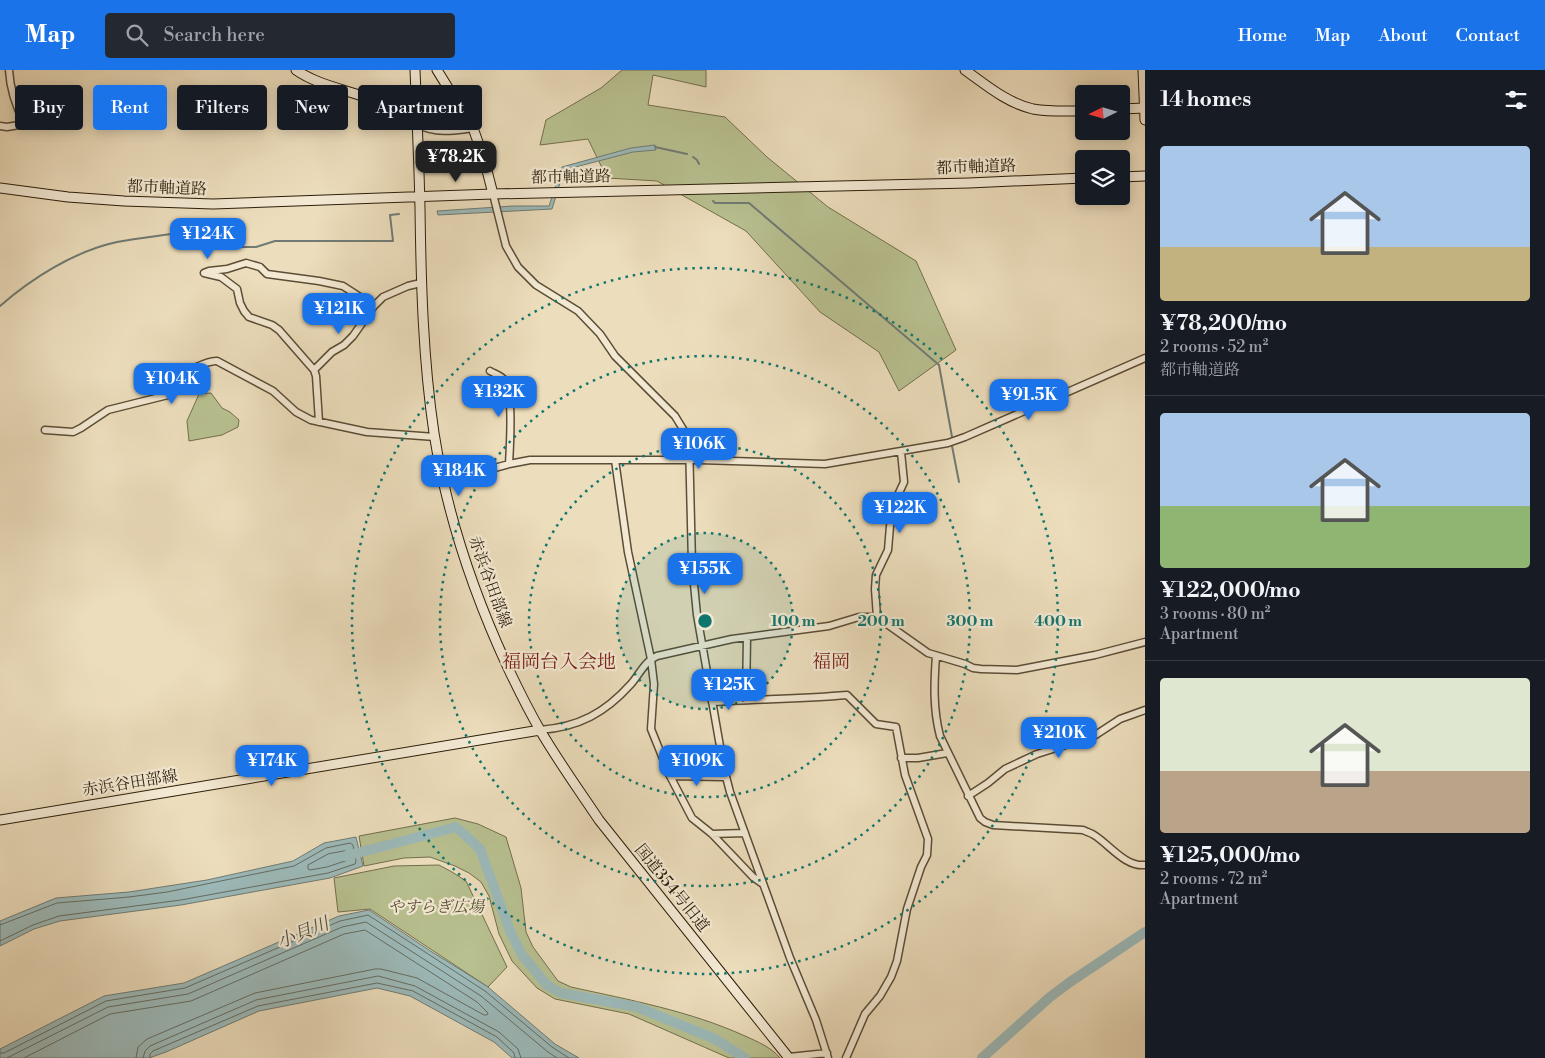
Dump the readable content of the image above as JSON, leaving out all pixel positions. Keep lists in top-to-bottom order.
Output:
{
  "streets": {
    "main road": ["都市軸道路", "赤浜谷田部線", "国道354号旧道"]
  },
  "crossings": [
    ["都市軸道路", "赤浜谷田部線"],
    ["赤浜谷田部線", "国道354号旧道"]
  ],
  "districts": ["福岡台入会地", "福岡"],
  "water": ["小貝川"],
  "parks": ["やすらぎ広場"],
  "north": "left",
  "page": {
    "header": "Map",
    "search": "Search here",
    "nav": [
      "Home",
      "Map",
      "About",
      "Contact"
    ],
    "heading": "14 homes",
    "chip": [
      "Buy",
      "Rent",
      "Filters",
      "New",
      "Apartment"
    ],
    "list": [
      {
        "name": "¥78,200/mo",
        "note": "2 rooms · 52 m² · 都市軸道路"
      },
      {
        "name": "¥122,000/mo",
        "note": "3 rooms · 80 m² · Apartment"
      },
      {
        "name": "¥125,000/mo",
        "note": "2 rooms · 72 m² · Apartment"
      }
    ],
    "price": [
      "¥78.2K",
      "¥124K",
      "¥121K",
      "¥104K",
      "¥132K",
      "¥91.5K",
      "¥106K",
      "¥184K",
      "¥122K",
      "¥155K",
      "¥125K",
      "¥210K",
      "¥174K",
      "¥109K"
    ]
  },
  "rings": [
    "100 m",
    "200 m",
    "300 m",
    "400 m"
  ]
}
